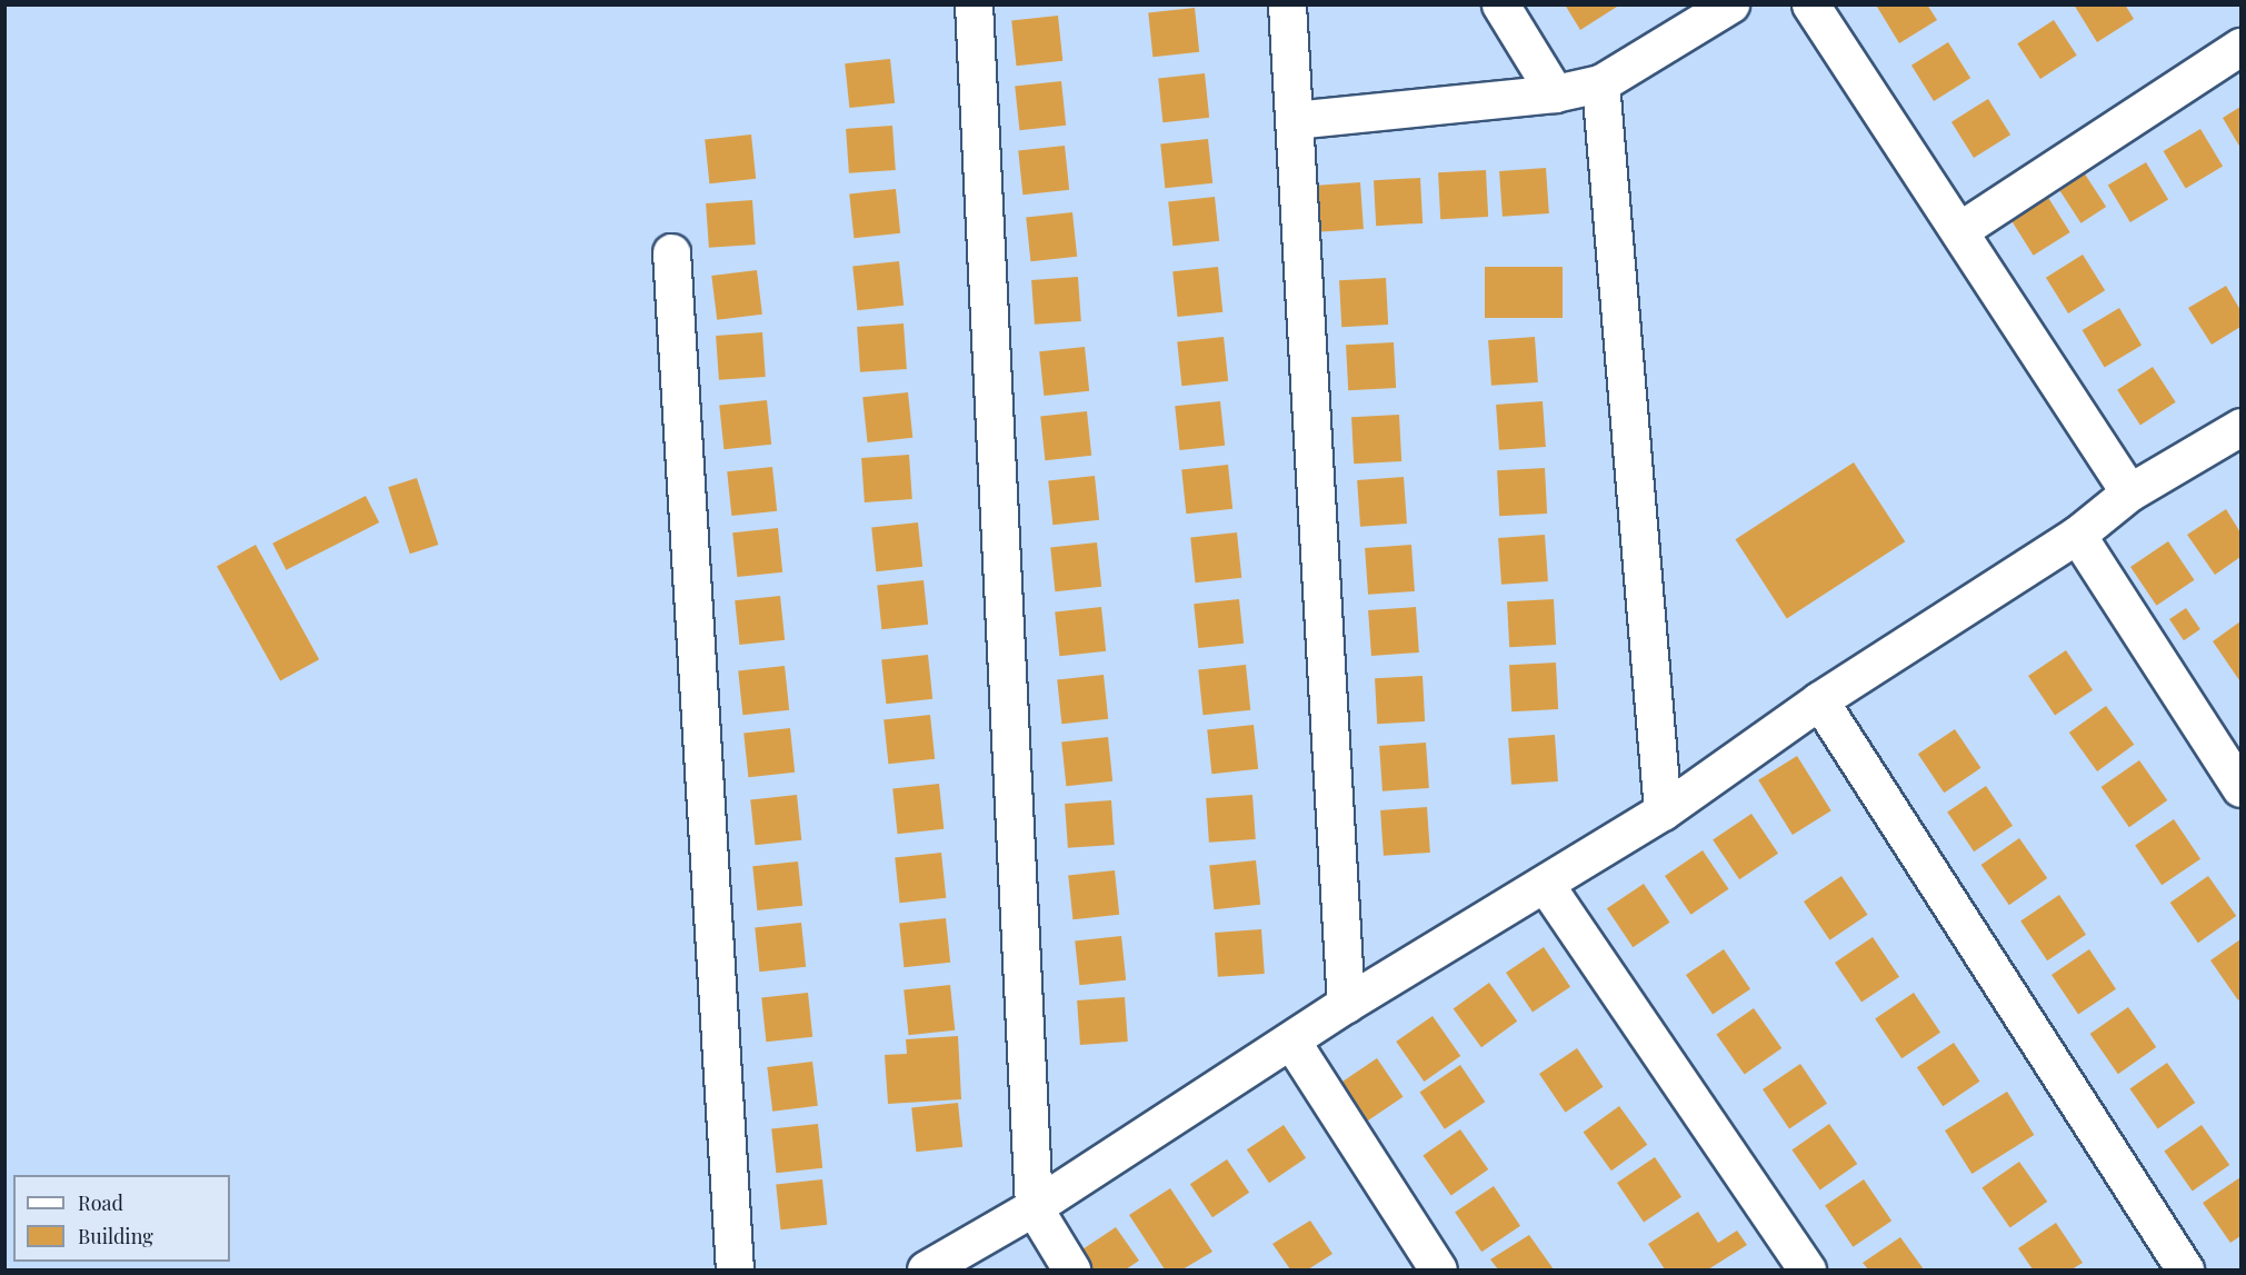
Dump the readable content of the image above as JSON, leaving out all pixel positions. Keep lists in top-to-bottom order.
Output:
{
  "legend": ["Road", "Building"]
}
